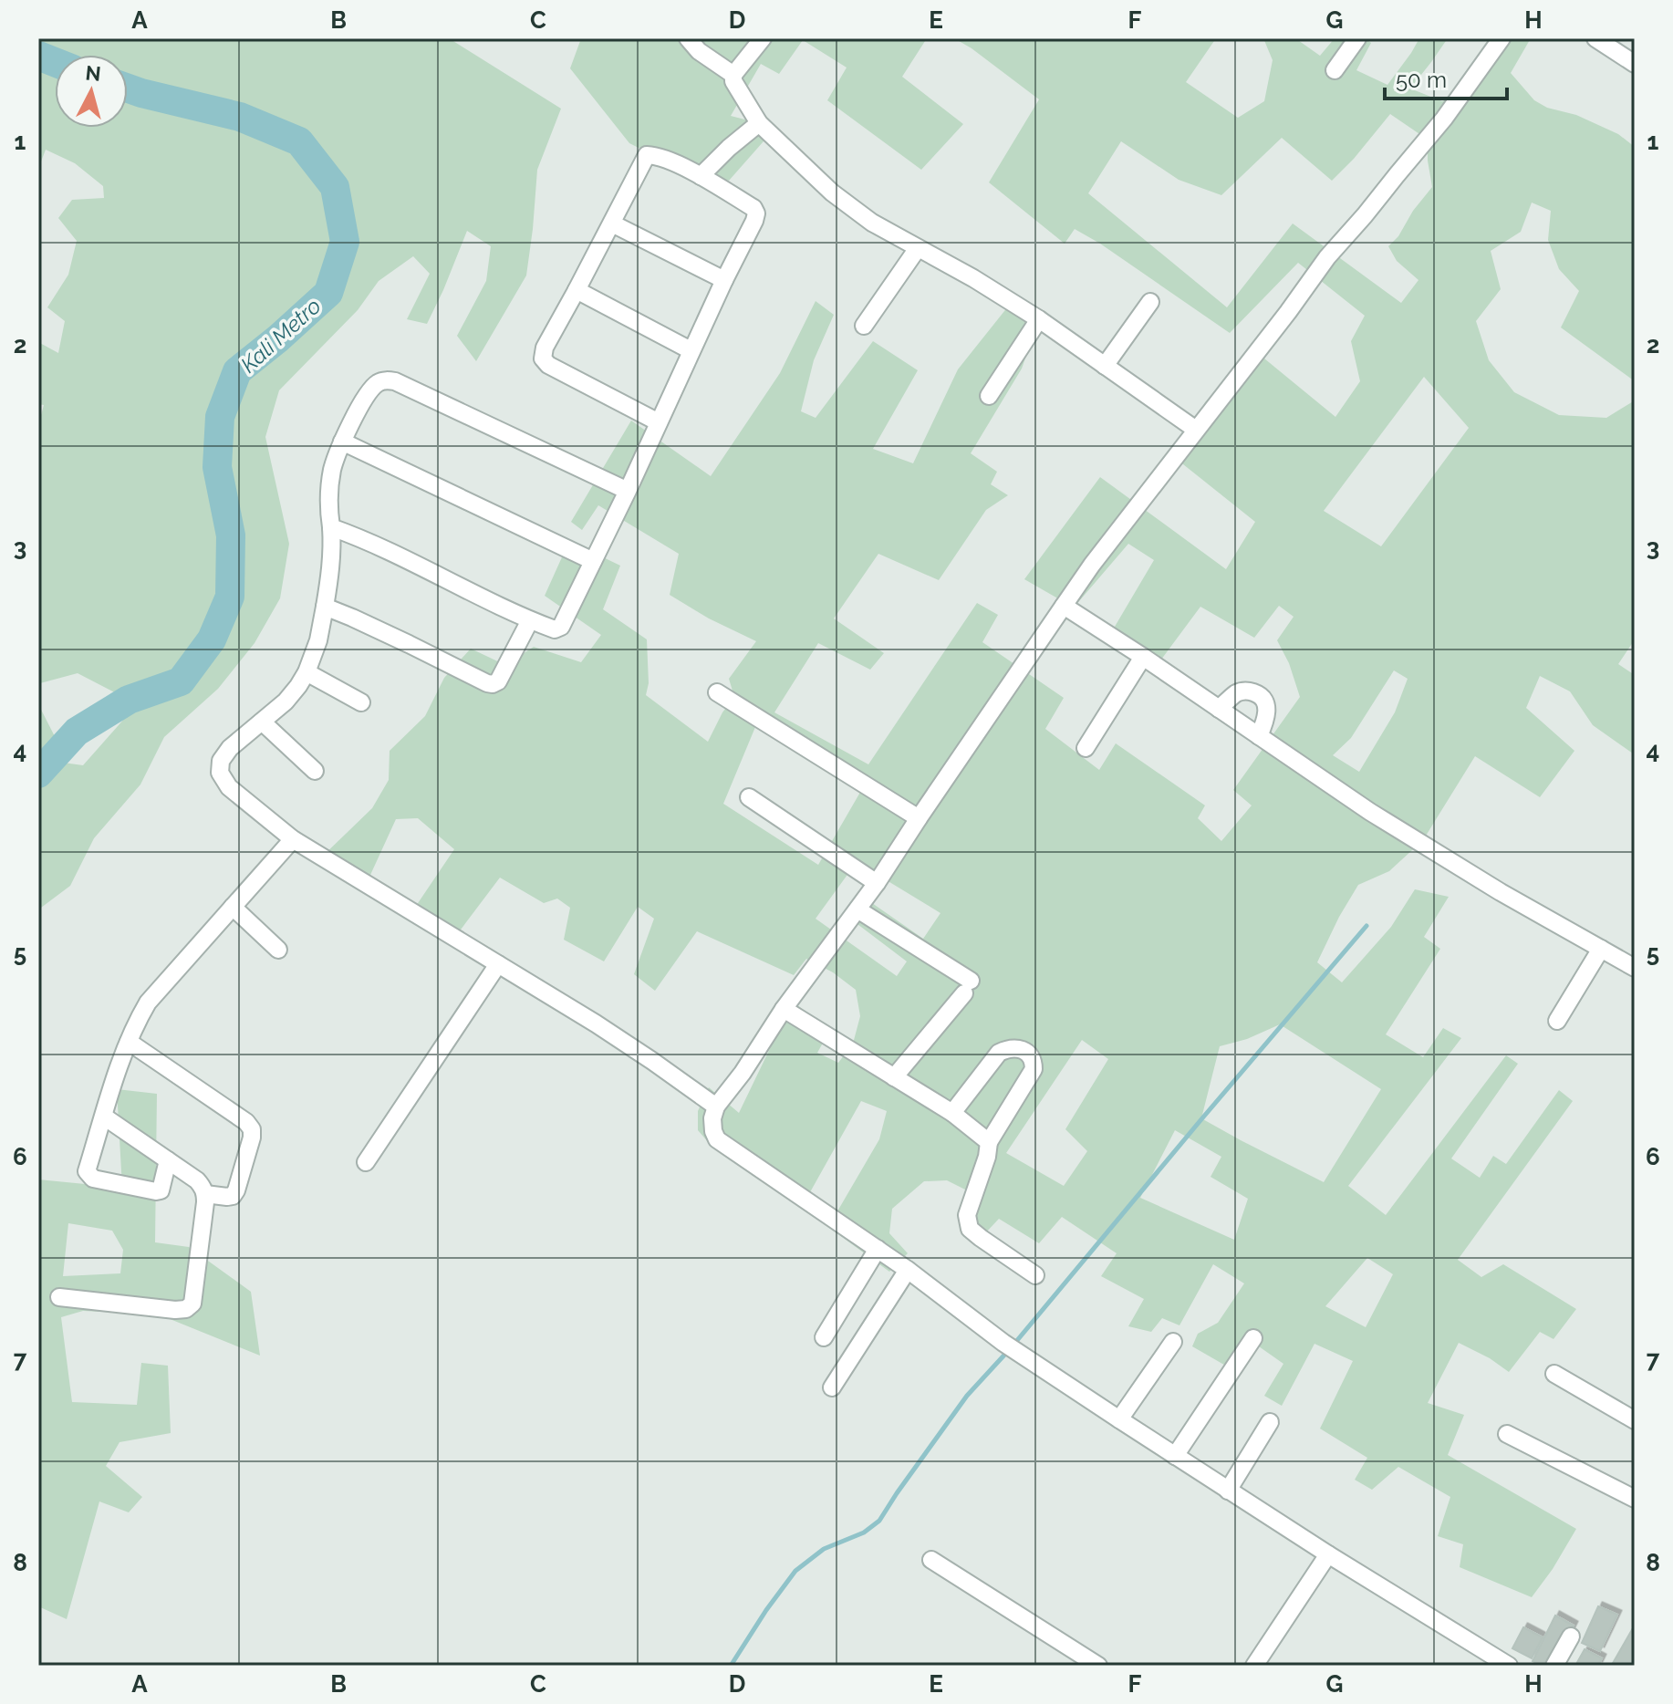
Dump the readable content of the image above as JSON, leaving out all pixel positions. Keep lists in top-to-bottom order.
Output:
{
  "water": ["Kali Metro"],
  "scale_bar": "50 m",
  "north": "top",
  "grid": {
    "columns": [
      "A",
      "B",
      "C",
      "D",
      "E",
      "F",
      "G",
      "H"
    ],
    "rows": [
      "1",
      "2",
      "3",
      "4",
      "5",
      "6",
      "7",
      "8"
    ]
  }
}
